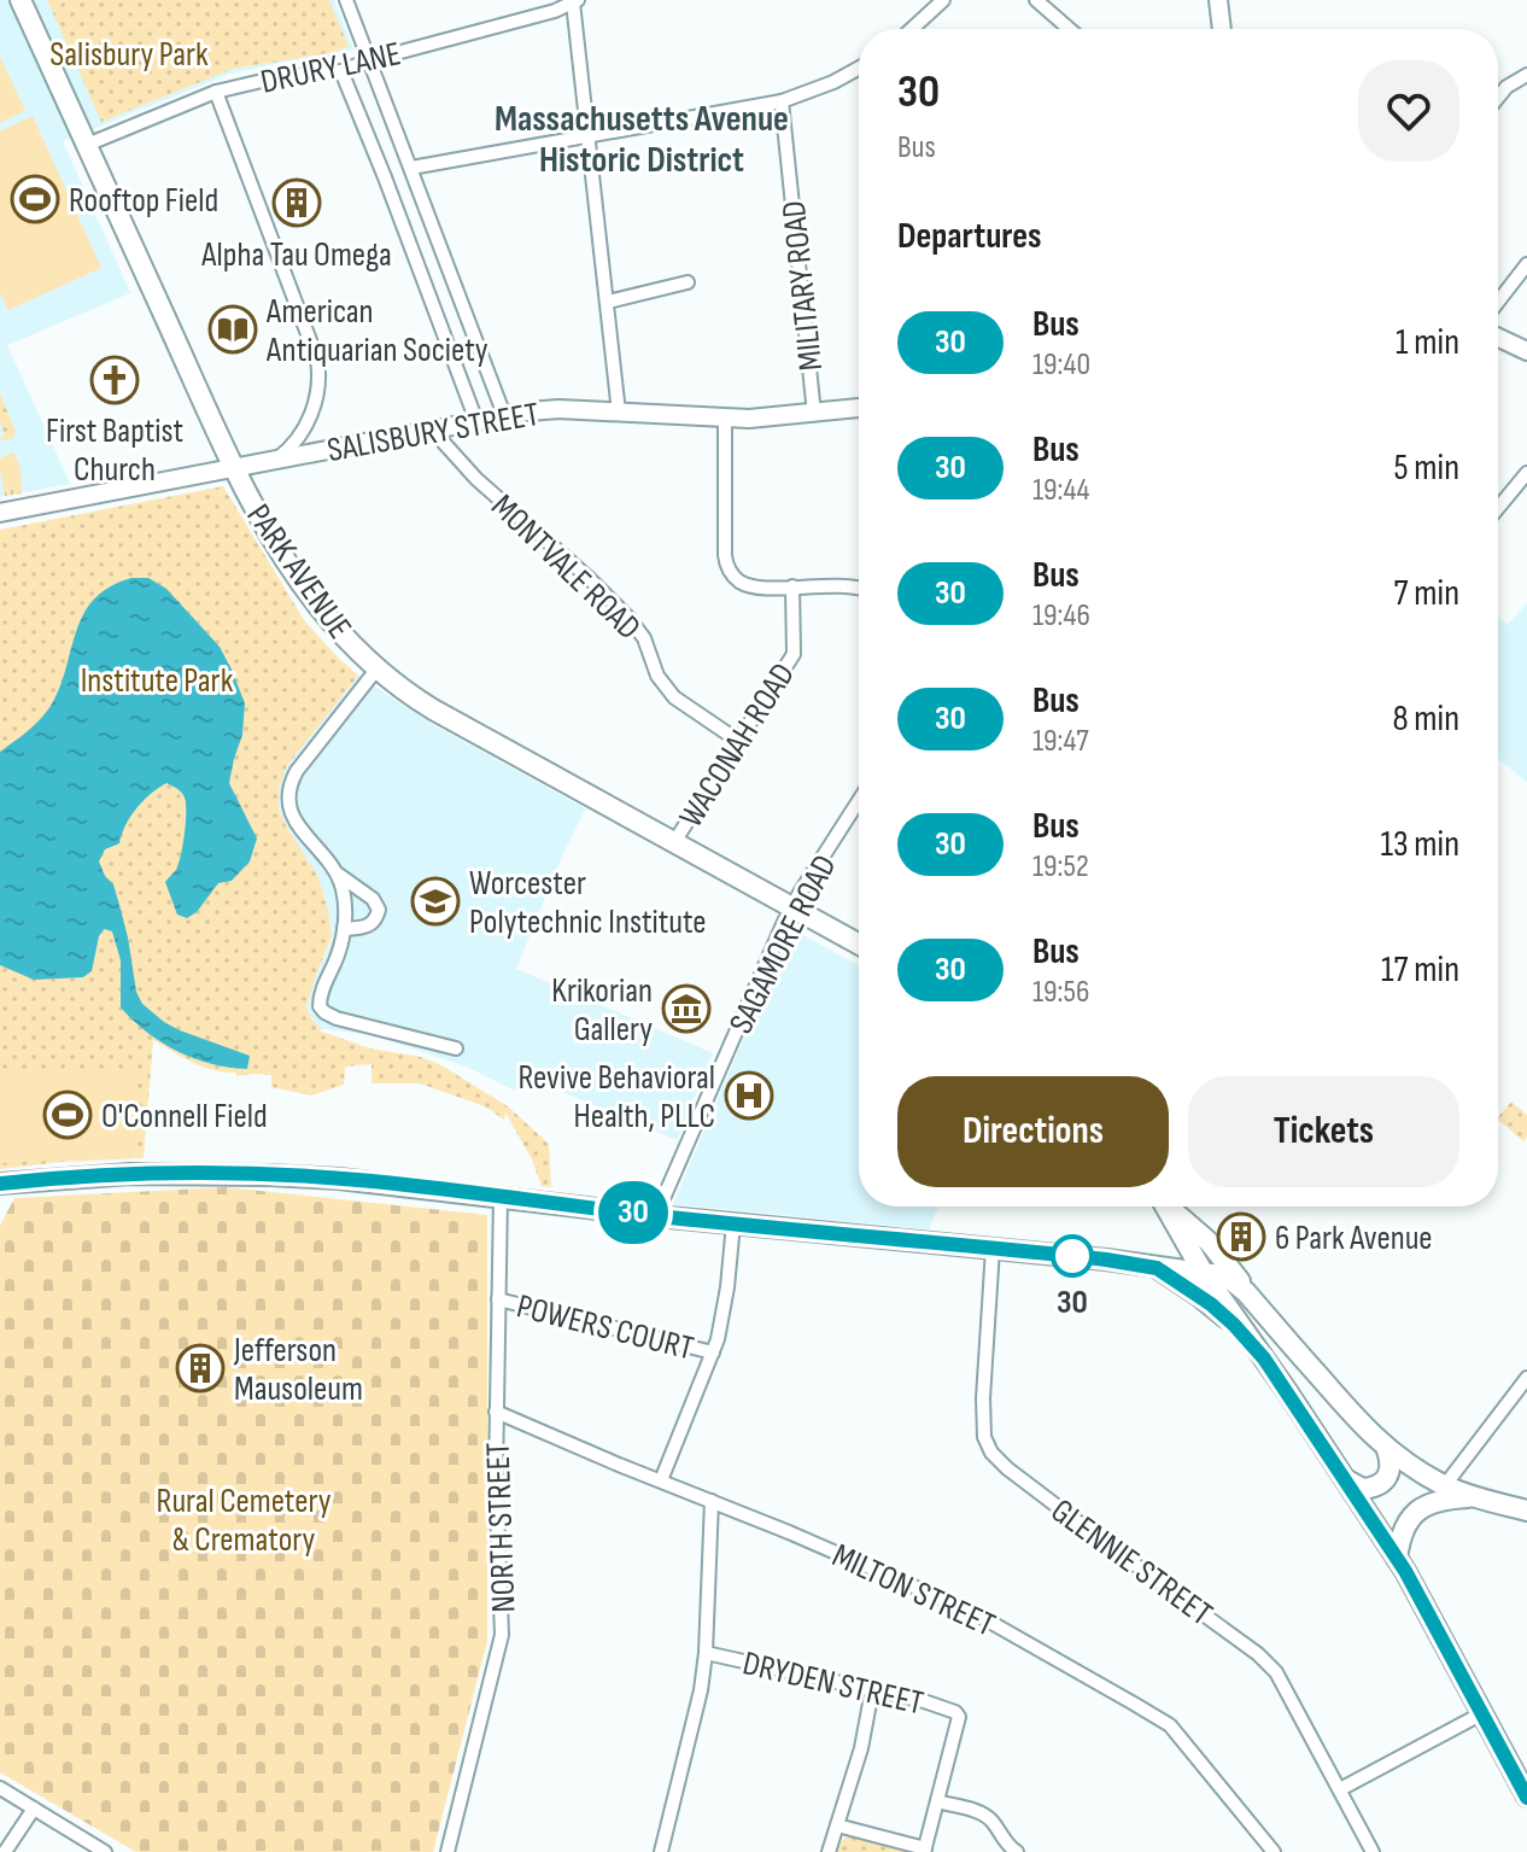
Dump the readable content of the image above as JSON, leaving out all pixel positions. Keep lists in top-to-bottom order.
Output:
{
  "streets": {
    "main road": ["SALISBURY STREET", "PARK AVENUE"],
    "street": [
      "DRURY LANE",
      "MILITARY ROAD",
      "MONTVALE ROAD",
      "WACONAH ROAD",
      "SAGAMORE ROAD",
      "POWERS COURT",
      "NORTH STREET",
      "GLENNIE STREET",
      "MILTON STREET",
      "DRYDEN STREET"
    ]
  },
  "crossings": [
    ["DRURY LANE", "PARK AVENUE"],
    ["MILITARY ROAD", "SALISBURY STREET"],
    ["SALISBURY STREET", "MONTVALE ROAD"],
    ["SALISBURY STREET", "PARK AVENUE"],
    ["MONTVALE ROAD", "WACONAH ROAD"],
    ["PARK AVENUE", "WACONAH ROAD"],
    ["PARK AVENUE", "SAGAMORE ROAD"],
    ["POWERS COURT", "NORTH STREET"],
    ["NORTH STREET", "MILTON STREET"]
  ],
  "districts": ["Massachusetts Avenue Historic District"],
  "parks": ["Salisbury Park", "Institute Park", "Rural Cemetery & Crematory"],
  "places": {
    "sports": ["Rooftop Field", "O'Connell Field"],
    "building": ["Alpha Tau Omega", "6 Park Avenue", "Jefferson Mausoleum"],
    "library": ["American Antiquarian Society"],
    "church": ["First Baptist Church"],
    "school or university": ["Worcester Polytechnic Institute"],
    "museum": ["Krikorian Gallery"],
    "hospital": ["Revive Behavioral Health, PLLC"],
    "other": ["30"]
  },
  "lines": ["bus line 30"],
  "page": {
    "on_map": "30",
    "heading": [
      ["30", "Bus"],
      "Departures"
    ],
    "list": [
      {
        "mark": "30",
        "name": "Bus",
        "note": "19:40",
        "value": "1 min"
      },
      {
        "mark": "30",
        "name": "Bus",
        "note": "19:44",
        "value": "5 min"
      },
      {
        "mark": "30",
        "name": "Bus",
        "note": "19:46",
        "value": "7 min"
      },
      {
        "mark": "30",
        "name": "Bus",
        "note": "19:47",
        "value": "8 min"
      },
      {
        "mark": "30",
        "name": "Bus",
        "note": "19:52",
        "value": "13 min"
      },
      {
        "mark": "30",
        "name": "Bus",
        "note": "19:56",
        "value": "17 min"
      }
    ],
    "buttons": ["Directions", "Tickets"]
  }
}
